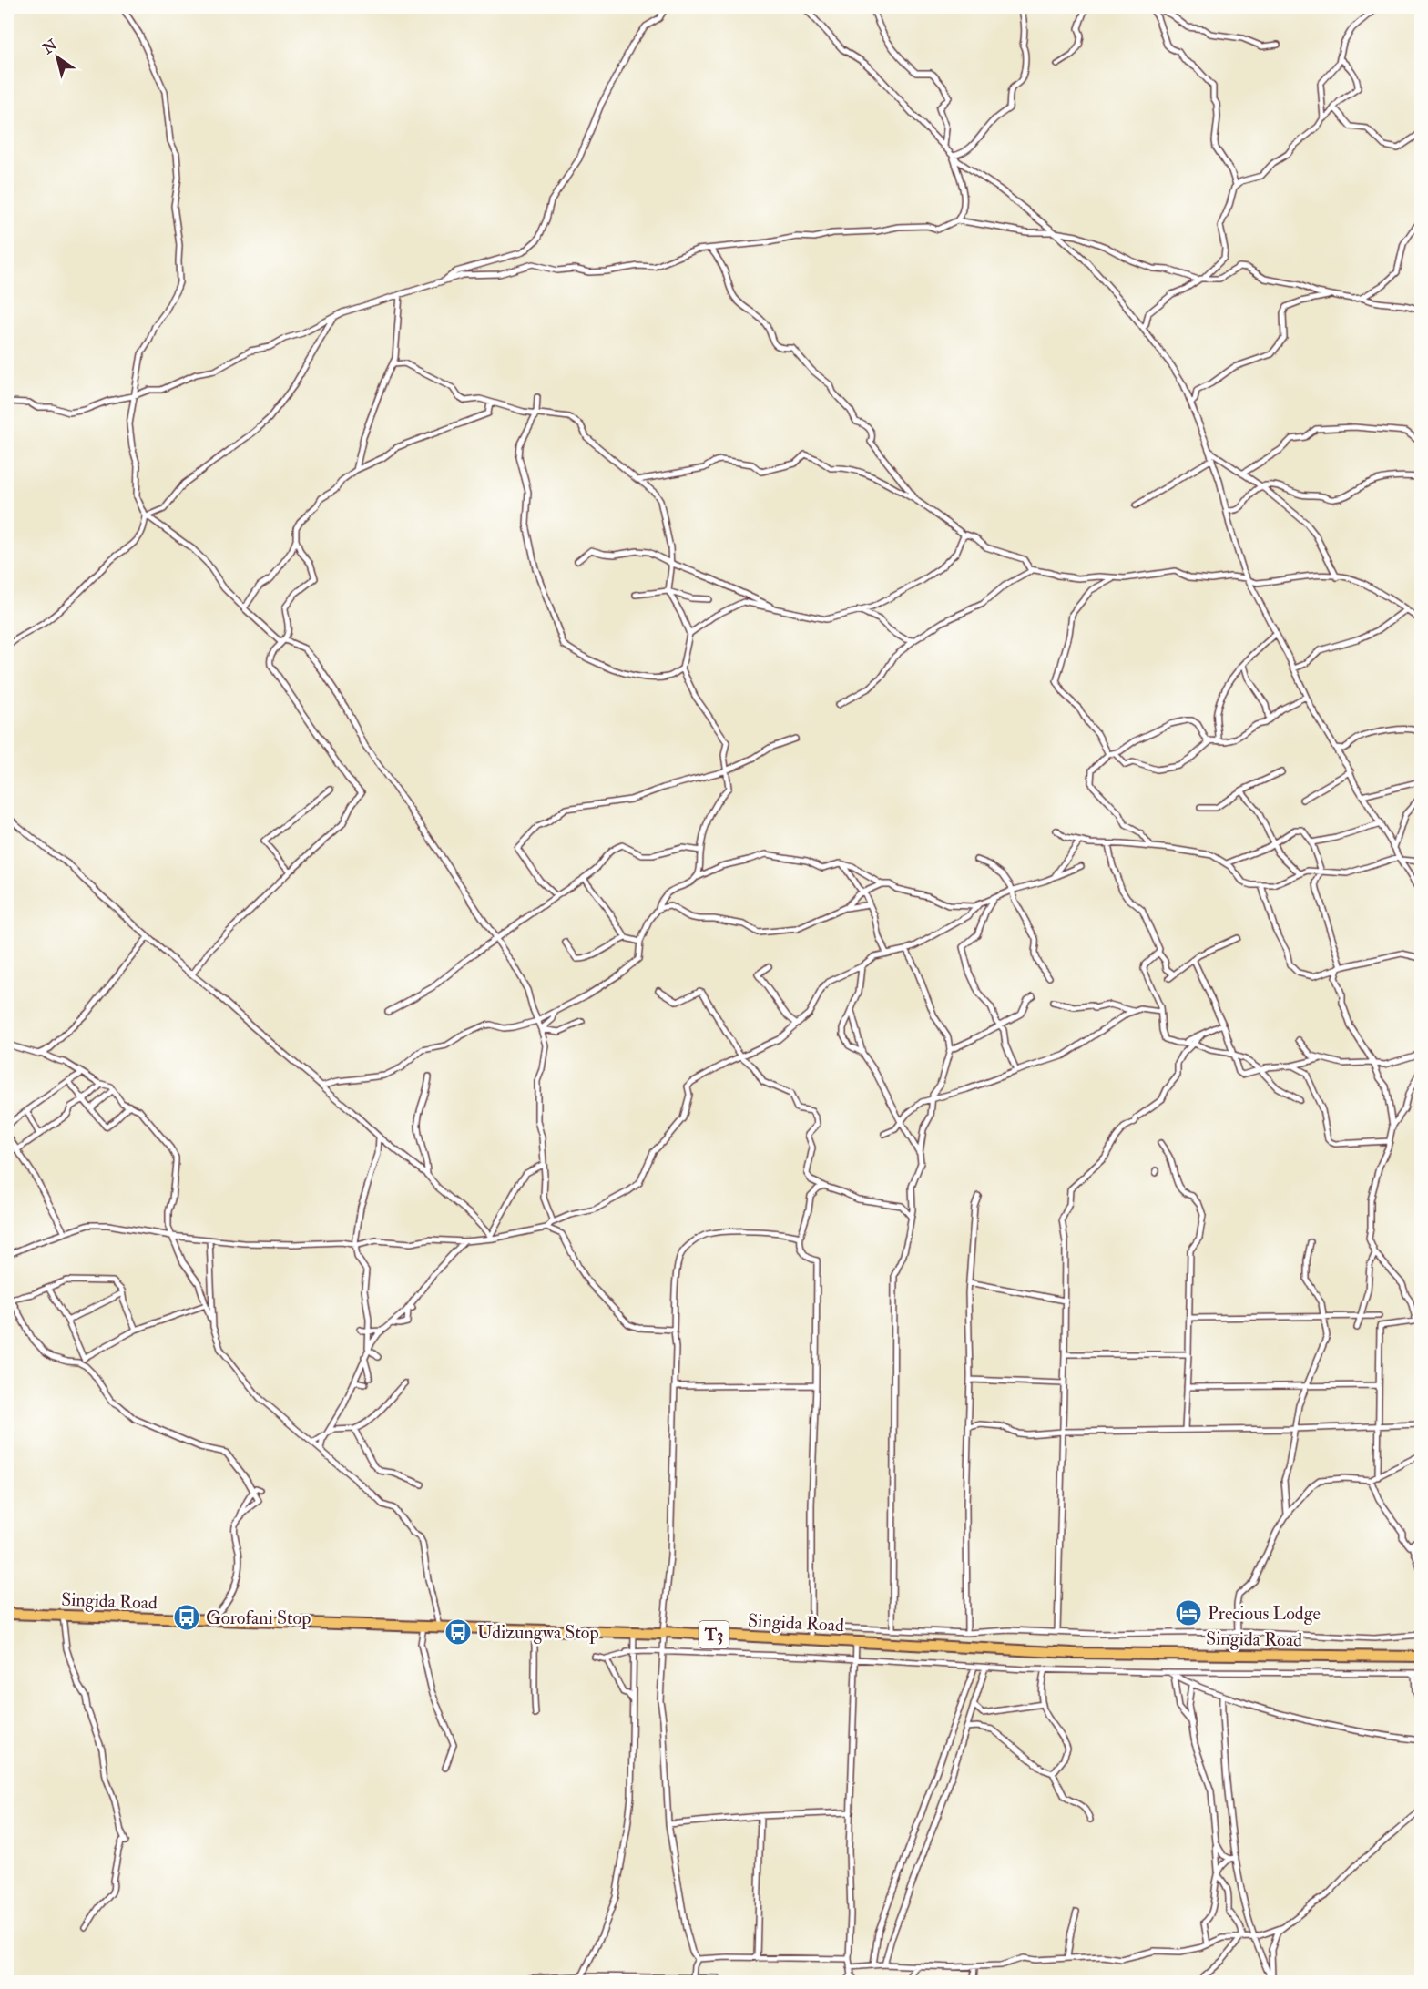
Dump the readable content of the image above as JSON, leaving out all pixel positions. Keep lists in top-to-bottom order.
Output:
{
  "streets": {
    "highway": ["Singida Road", "T3"]
  },
  "places": {
    "hotel": ["Precious Lodge"],
    "bus stop": ["Gorofani Stop", "Udizungwa Stop"]
  },
  "north": "top left"
}
